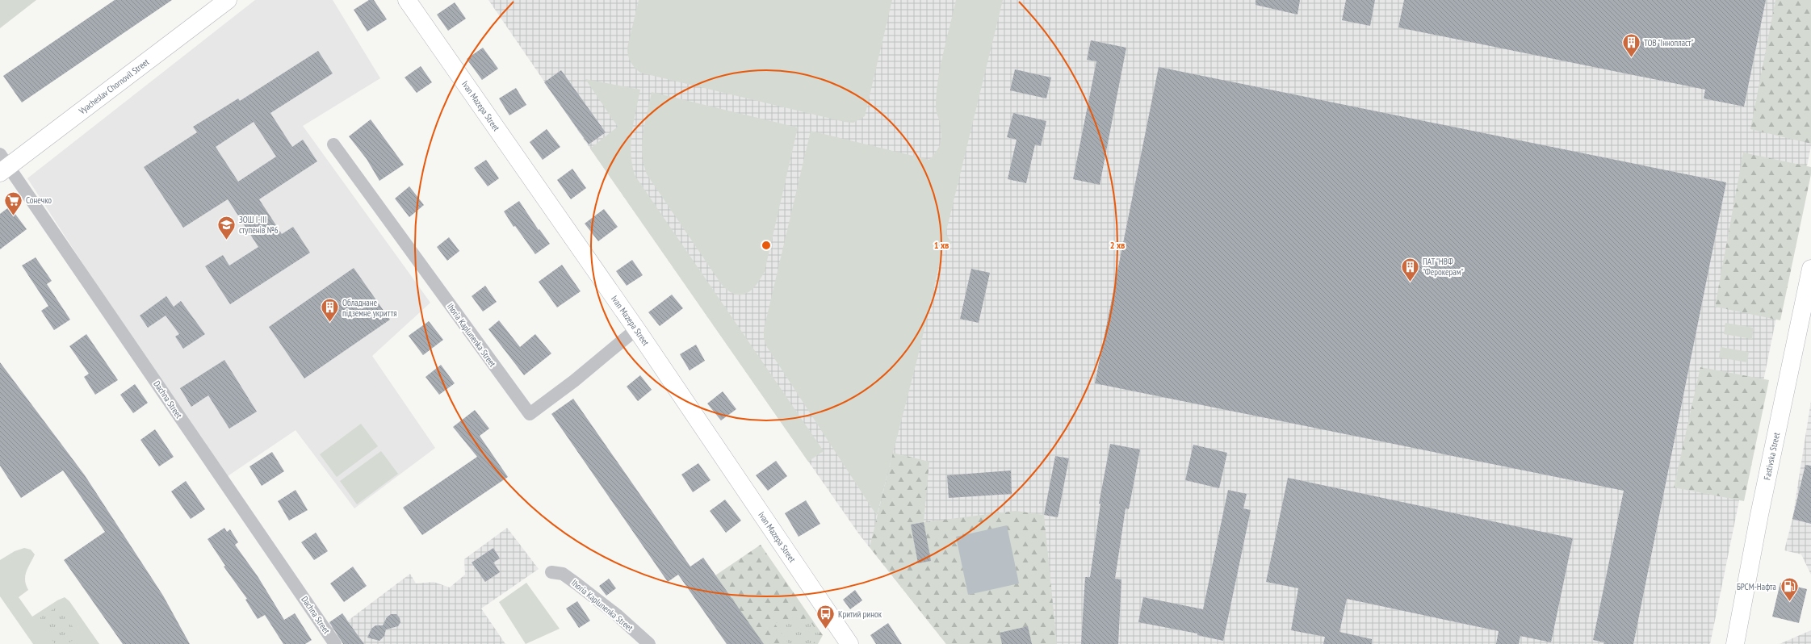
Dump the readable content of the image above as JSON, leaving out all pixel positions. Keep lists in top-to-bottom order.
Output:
{
  "streets": {
    "street": [
      "Vyacheslav Chornovil Street",
      "Ivan Mazepa Street",
      "Ihoria Kaplunenka Street",
      "Dachna Street",
      "Fastivska Street"
    ]
  },
  "crossings": [
    ["Vyacheslav Chornovil Street", "Dachna Street"],
    ["Ivan Mazepa Street", "Ihoria Kaplunenka Street"]
  ],
  "places": {
    "building": ["ТОВ \"Іннопласт\"", "ПАТ \"НВФ \"Ферокерам\"", "Обладнане підземне укриття"],
    "supermarket": ["Сонечко"],
    "school or university": ["ЗОШ І-ІІІ ступенів №6"],
    "fuel station": ["БРСМ-Нафта"],
    "bus stop": ["Критий ринок"]
  },
  "rings": ["1 хв", "2 хв"]
}
